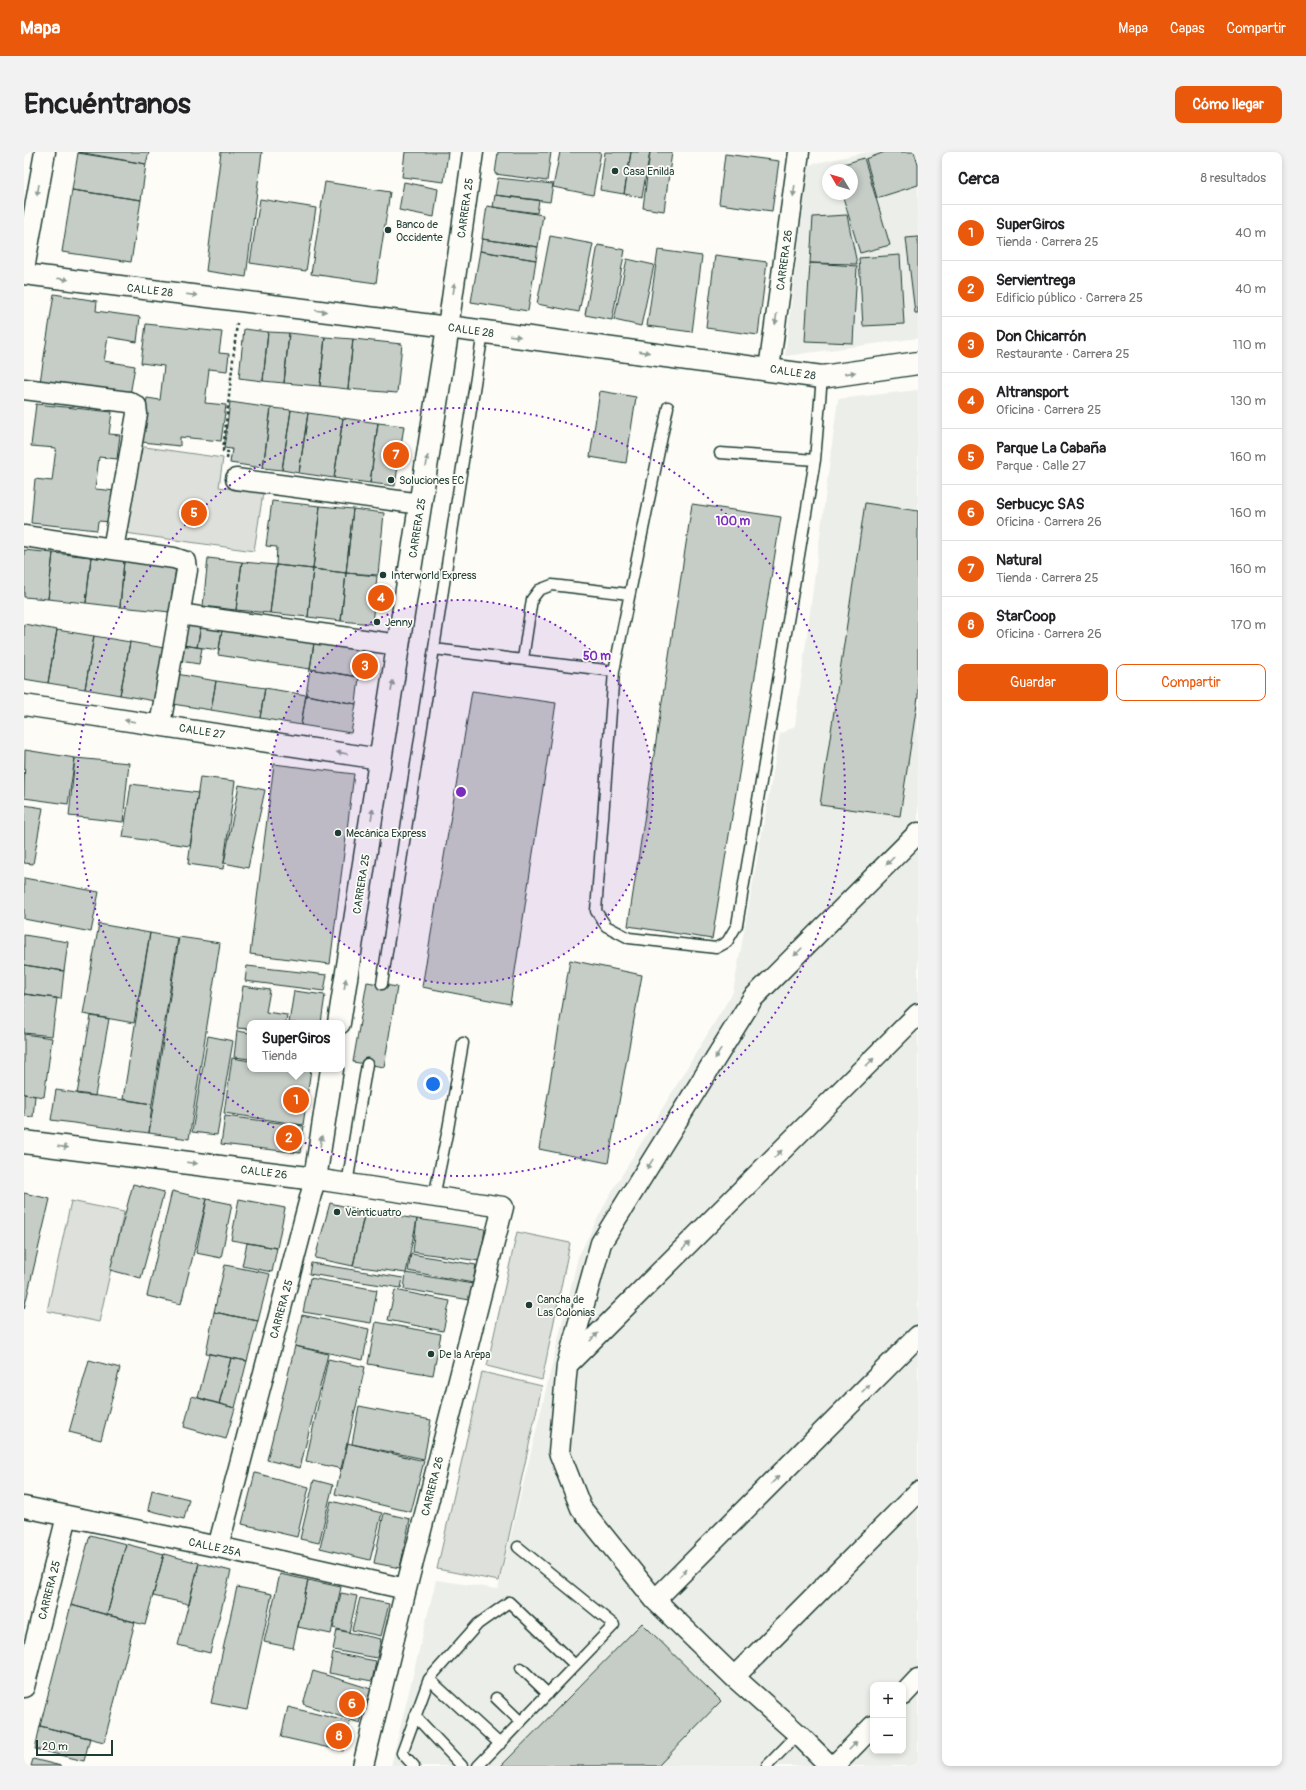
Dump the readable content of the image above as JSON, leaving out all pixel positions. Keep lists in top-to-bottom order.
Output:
{
  "streets": {
    "main road": ["CARRERA 25", "CALLE 28", "CALLE 26"],
    "street": ["CARRERA 26", "CALLE 27", "CALLE 25A"]
  },
  "crossings": [
    ["CARRERA 25", "CALLE 28"],
    ["CARRERA 25", "CALLE 27"],
    ["CARRERA 25", "CALLE 26"],
    ["CARRERA 25", "CALLE 25A"],
    ["CARRERA 26", "CALLE 28"],
    ["CARRERA 26", "CALLE 26"],
    ["CARRERA 26", "CALLE 25A"]
  ],
  "one_way": ["CARRERA 25", "CALLE 28", "CALLE 26"],
  "places": [
    "Casa Enilda",
    "Banco de Occidente",
    "Soluciones EC",
    "Interworld Express",
    "Jenny",
    "Mecánica Express",
    "Veinticuatro",
    "Cancha de Las Colonias",
    "De la Arepa"
  ],
  "scale_bar": "20 m",
  "north": "top left",
  "page": {
    "header": "Mapa",
    "nav": ["Mapa", "Capas", "Compartir"],
    "buttons": [
      "Cómo llegar",
      ["Guardar", "Compartir"]
    ],
    "title": "Encuéntranos",
    "heading": ["Cerca", "8 resultados"],
    "list": [
      {
        "mark": "1",
        "name": "SuperGiros",
        "note": "Tienda · Carrera 25",
        "value": "40 m"
      },
      {
        "mark": "2",
        "name": "Servientrega",
        "note": "Edificio público · Carrera 25",
        "value": "40 m"
      },
      {
        "mark": "3",
        "name": "Don Chicarrón",
        "note": "Restaurante · Carrera 25",
        "value": "110 m"
      },
      {
        "mark": "4",
        "name": "Altransport",
        "note": "Oficina · Carrera 25",
        "value": "130 m"
      },
      {
        "mark": "5",
        "name": "Parque La Cabaña",
        "note": "Parque · Calle 27",
        "value": "160 m"
      },
      {
        "mark": "6",
        "name": "Serbucyc SAS",
        "note": "Oficina · Carrera 26",
        "value": "160 m"
      },
      {
        "mark": "7",
        "name": "Natural",
        "note": "Tienda · Carrera 25",
        "value": "160 m"
      },
      {
        "mark": "8",
        "name": "StarCoop",
        "note": "Oficina · Carrera 26",
        "value": "170 m"
      }
    ],
    "pins": [
      "7",
      "5",
      "4",
      "3",
      "1",
      "2",
      "6",
      "8"
    ],
    "popup": ["SuperGiros", "Tienda"],
    "map_buttons": ["+", "−"],
    "scale": "20 m"
  },
  "rings": ["100 m", "50 m"]
}
